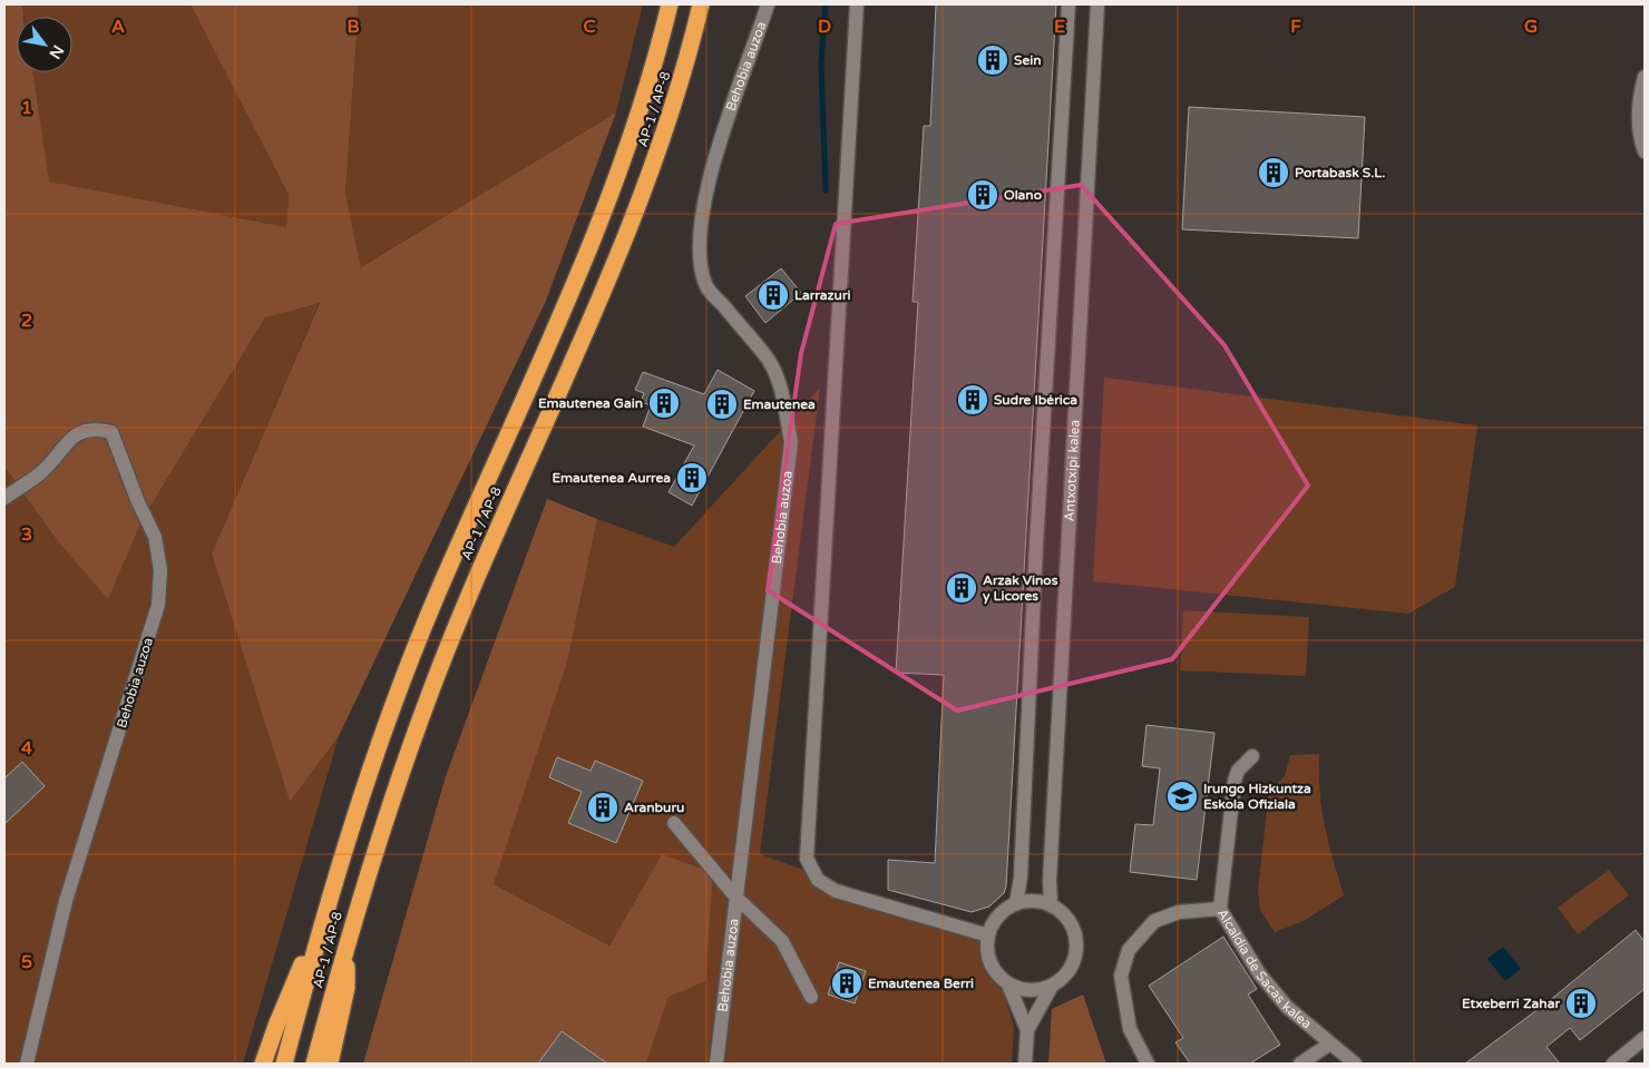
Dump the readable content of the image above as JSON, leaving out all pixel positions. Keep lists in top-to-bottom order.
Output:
{
  "streets": {
    "highway": ["AP-1 / AP-8"],
    "street": ["Behobia auzoa", "Antxotxipi kalea", "Alcaldía de Sacas kalea"]
  },
  "places": {
    "building": [
      "Sein",
      "Portabask S.L.",
      "Olano",
      "Larrazuri",
      "Sudre Ibérica",
      "Emautenea Gain",
      "Emautenea",
      "Emautenea Aurrea",
      "Arzak Vinos y Licores",
      "Aranburu",
      "Emautenea Berri",
      "Etxeberri Zahar"
    ],
    "school or university": ["Irungo Hizkuntza Eskola Ofiziala"]
  },
  "north": "bottom right",
  "grid": {
    "columns": [
      "A",
      "B",
      "C",
      "D",
      "E",
      "F",
      "G"
    ],
    "rows": [
      "1",
      "2",
      "3",
      "4",
      "5"
    ]
  }
}
